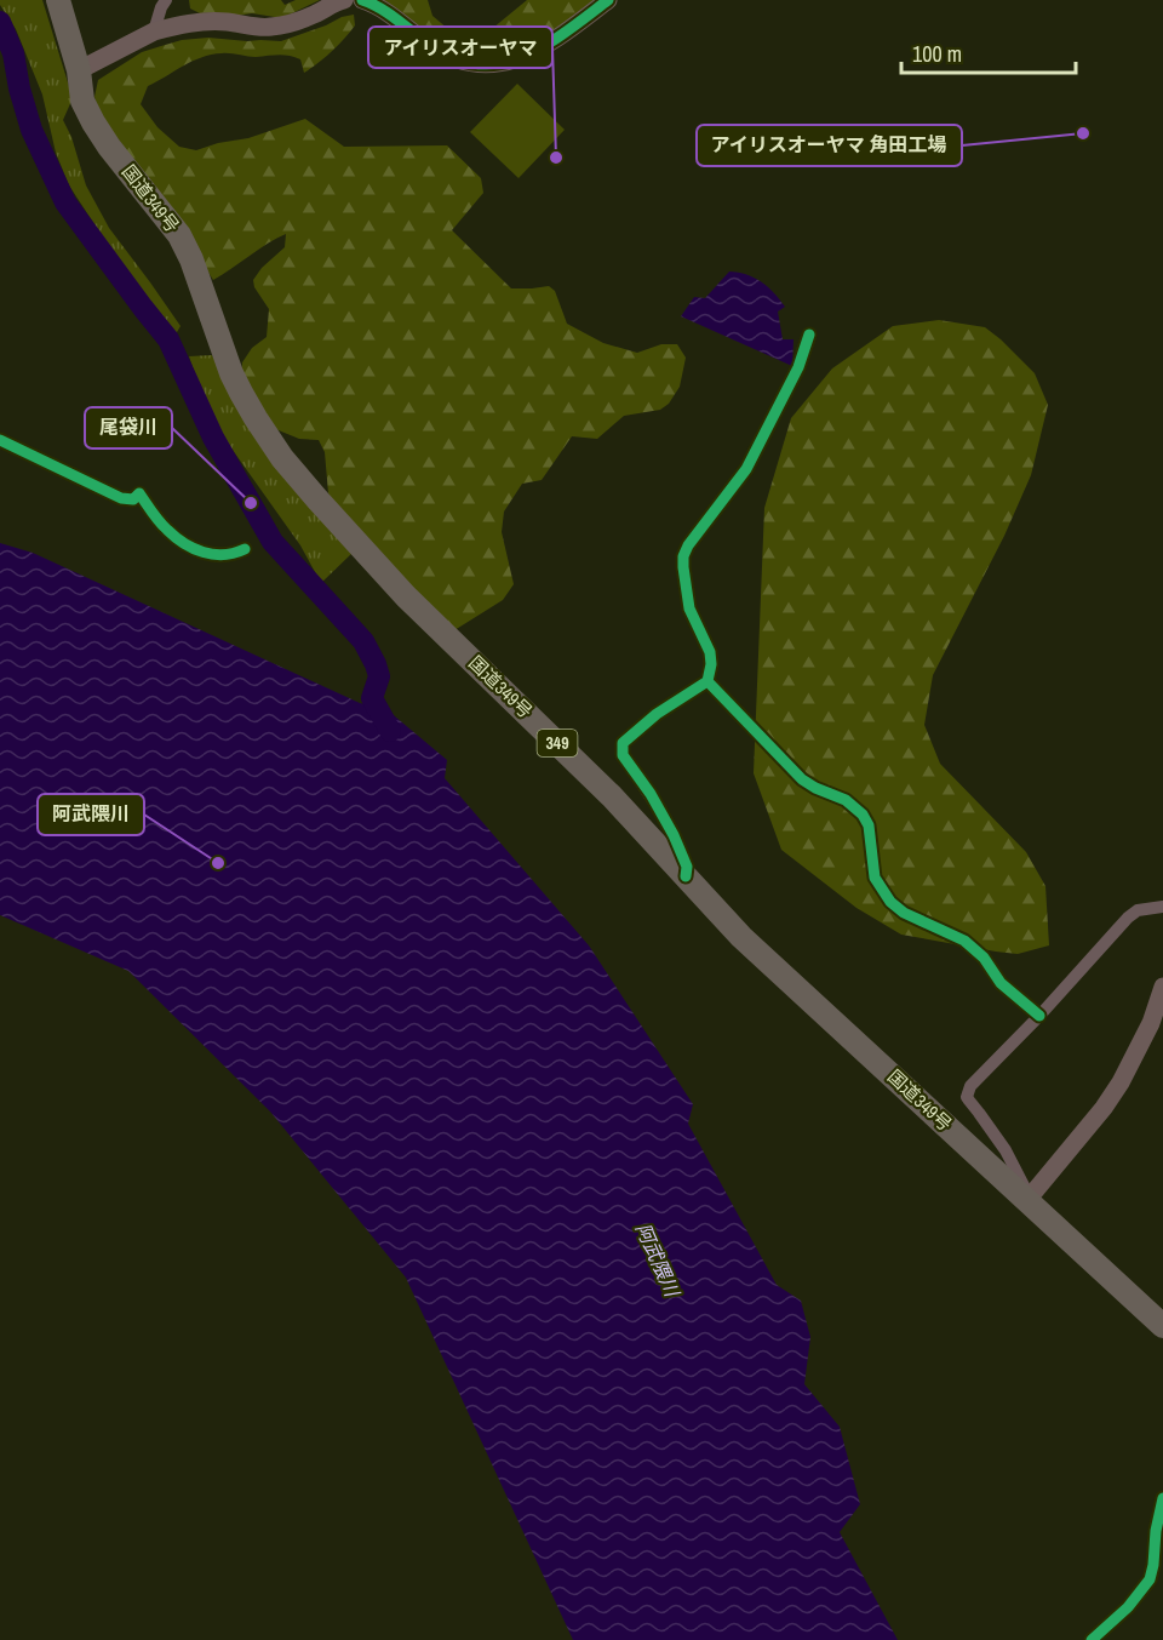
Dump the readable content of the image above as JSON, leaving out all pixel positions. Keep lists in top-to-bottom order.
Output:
{
  "streets": {
    "highway": ["国道349号", "349"]
  },
  "water": ["阿武隈川"],
  "places": [
    "アイリスオーヤマ 角田工場",
    "アイリスオーヤマ",
    "尾袋川",
    "阿武隈川"
  ],
  "scale_bar": "100 m"
}
